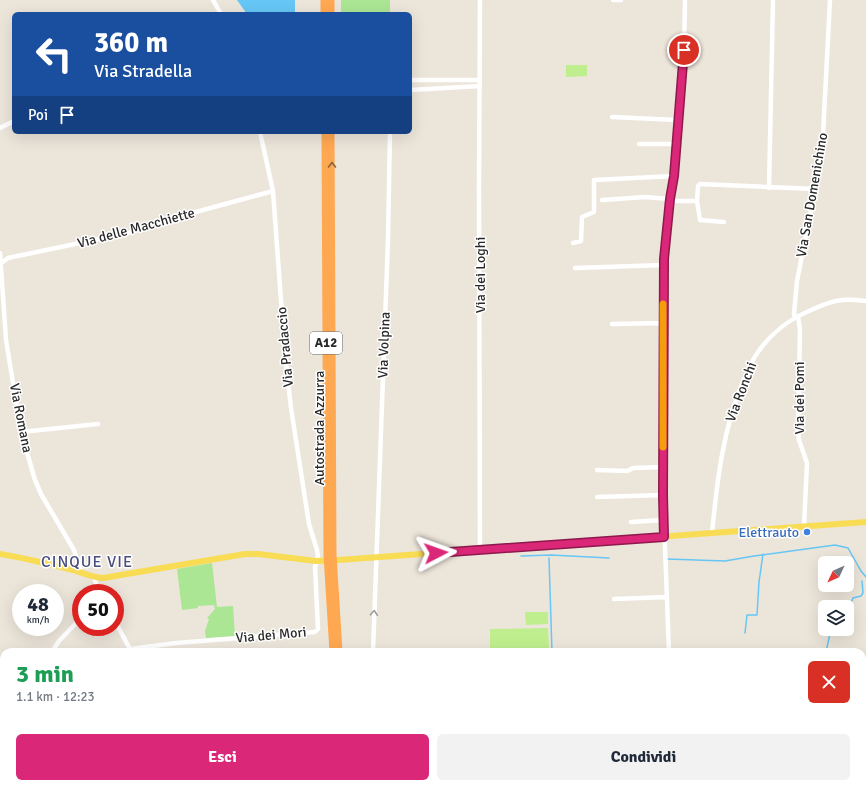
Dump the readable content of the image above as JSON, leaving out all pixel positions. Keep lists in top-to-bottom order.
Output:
{
  "streets": {
    "highway": ["A12", "Autostrada Azzurra"],
    "street": [
      "Via San Domenichino",
      "Via delle Macchiette",
      "Via dei Loghi",
      "Via Volpina",
      "Via Pradaccio",
      "Via Ronchi",
      "Via dei Pomi",
      "Via Romana",
      "Via dei Mori"
    ]
  },
  "crossings": [
    ["Via San Domenichino", "Via Ronchi"],
    ["Via San Domenichino", "Via dei Pomi"],
    ["Via delle Macchiette", "Via Pradaccio"],
    ["Via delle Macchiette", "Via Romana"],
    ["Via Pradaccio", "Via dei Mori"],
    ["Via Ronchi", "Via dei Pomi"]
  ],
  "districts": ["CINQUE VIE"],
  "places": ["Elettrauto"],
  "north": "bottom left",
  "page": {
    "turn": ["360 m", "Via Stradella"],
    "then": "Poi",
    "speed": "48 km/h",
    "limit": "50",
    "heading": ["3 min", "1.1 km · 12:23"],
    "buttons": ["Esci", "Condividi"]
  }
}
